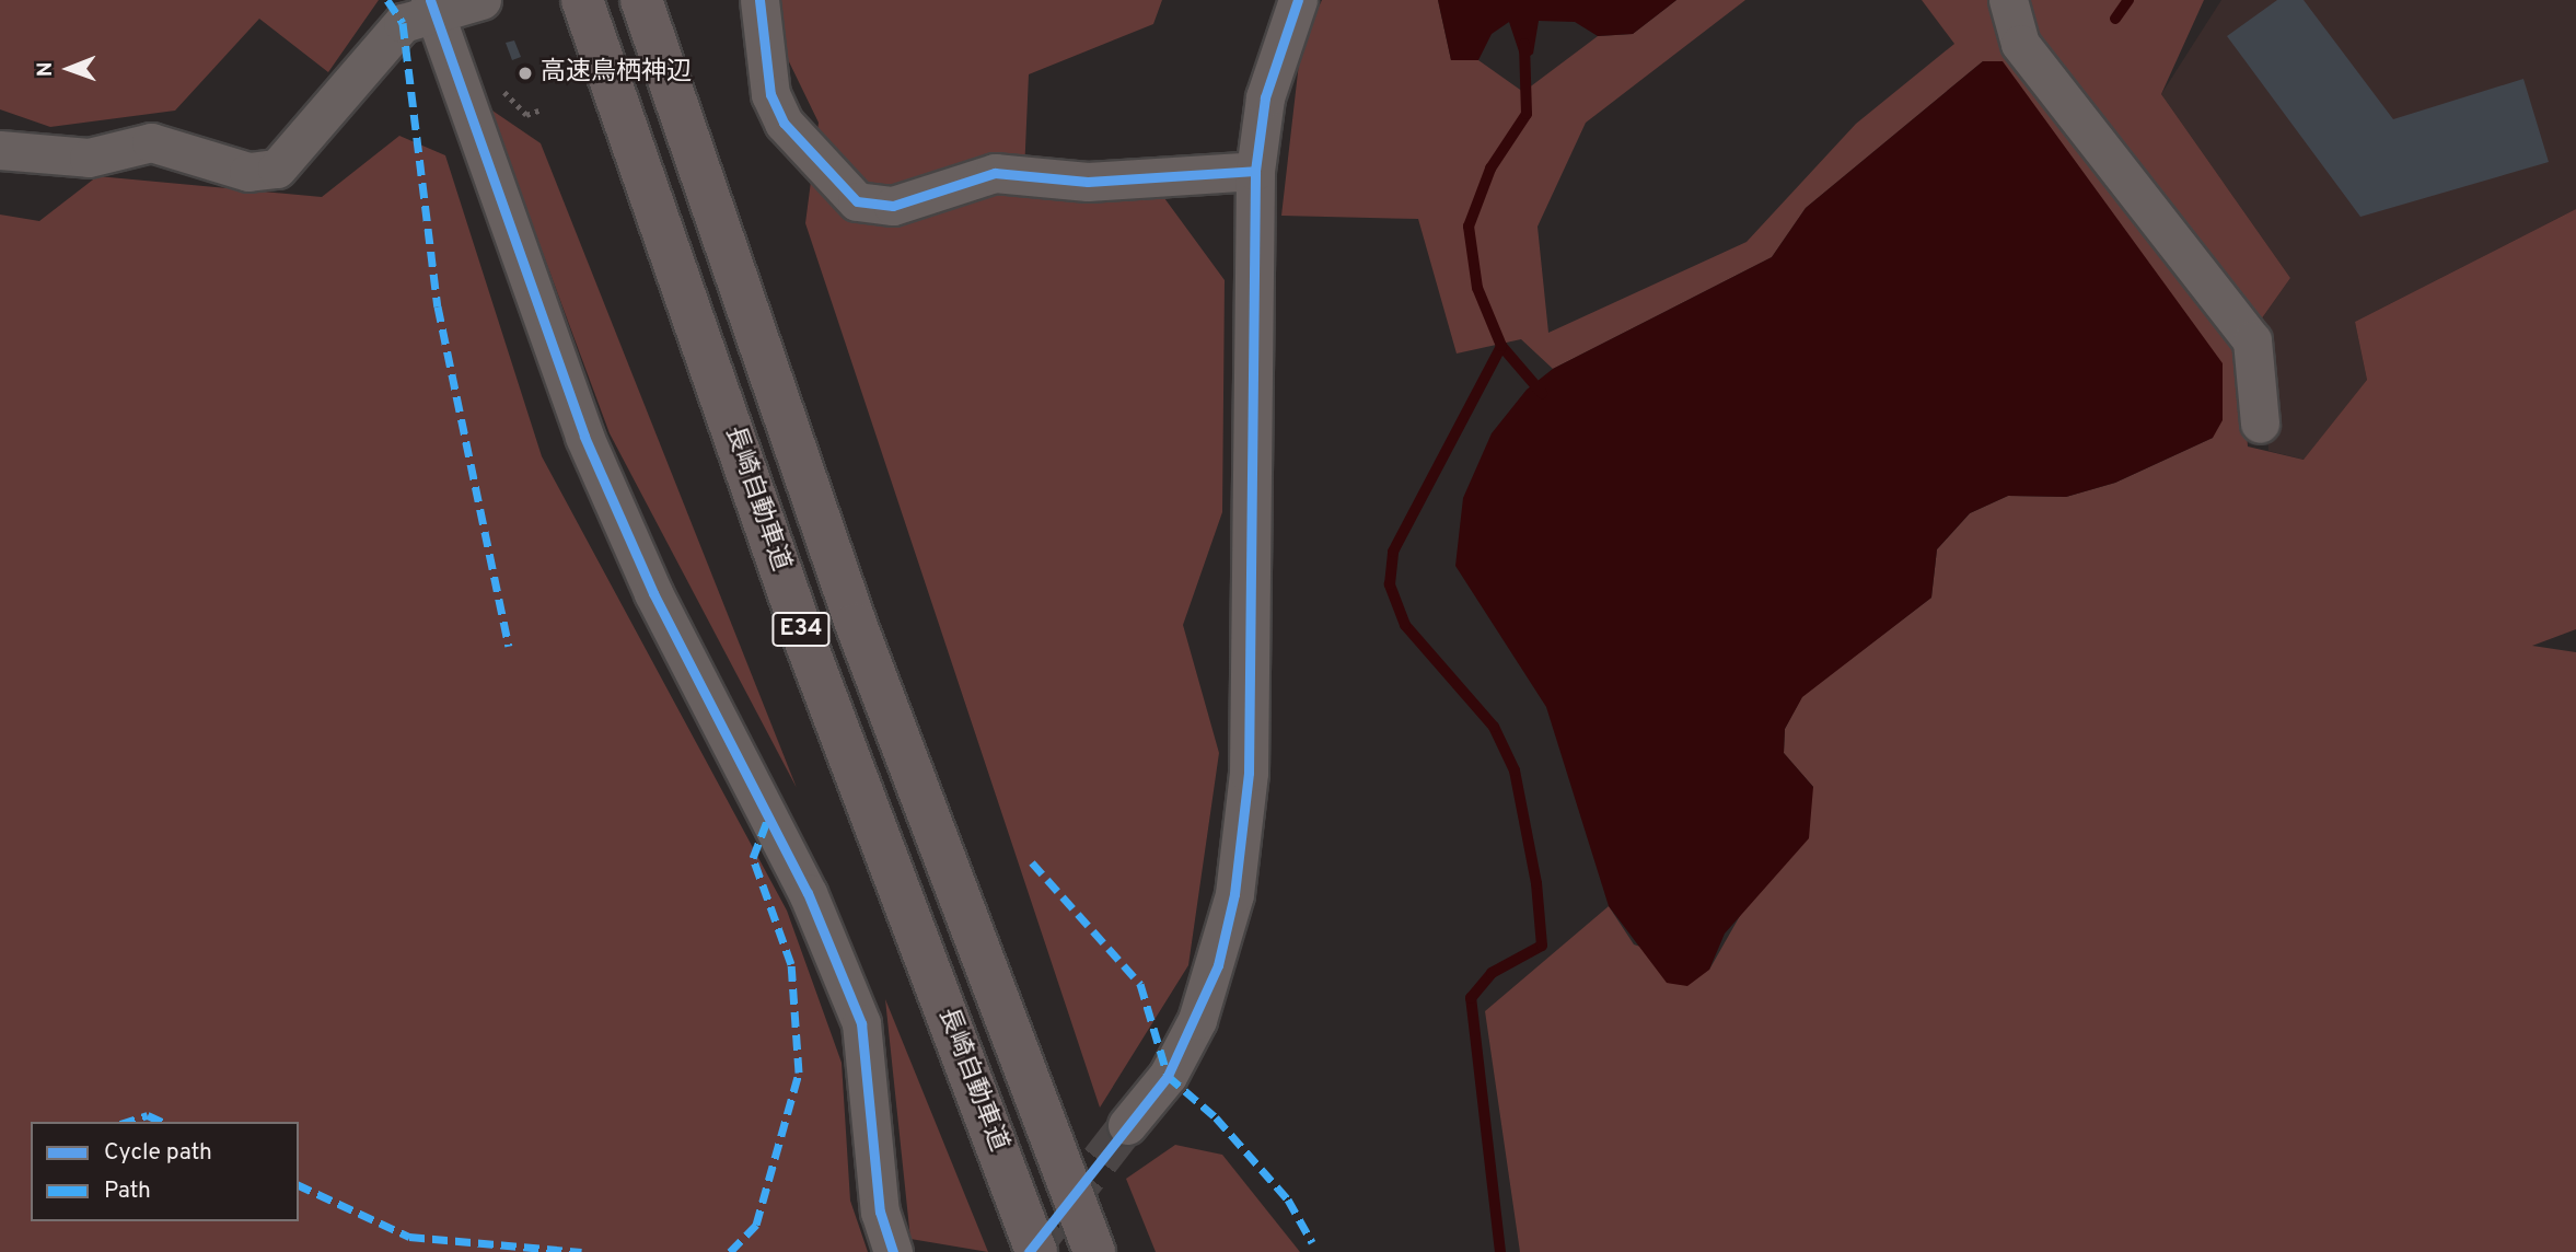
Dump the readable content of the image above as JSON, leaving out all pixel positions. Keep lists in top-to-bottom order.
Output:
{
  "streets": {
    "highway": ["長崎自動車道", "E34"]
  },
  "places": ["高速鳥栖神辺"],
  "legend": ["Cycle path", "Path"],
  "north": "left"
}
